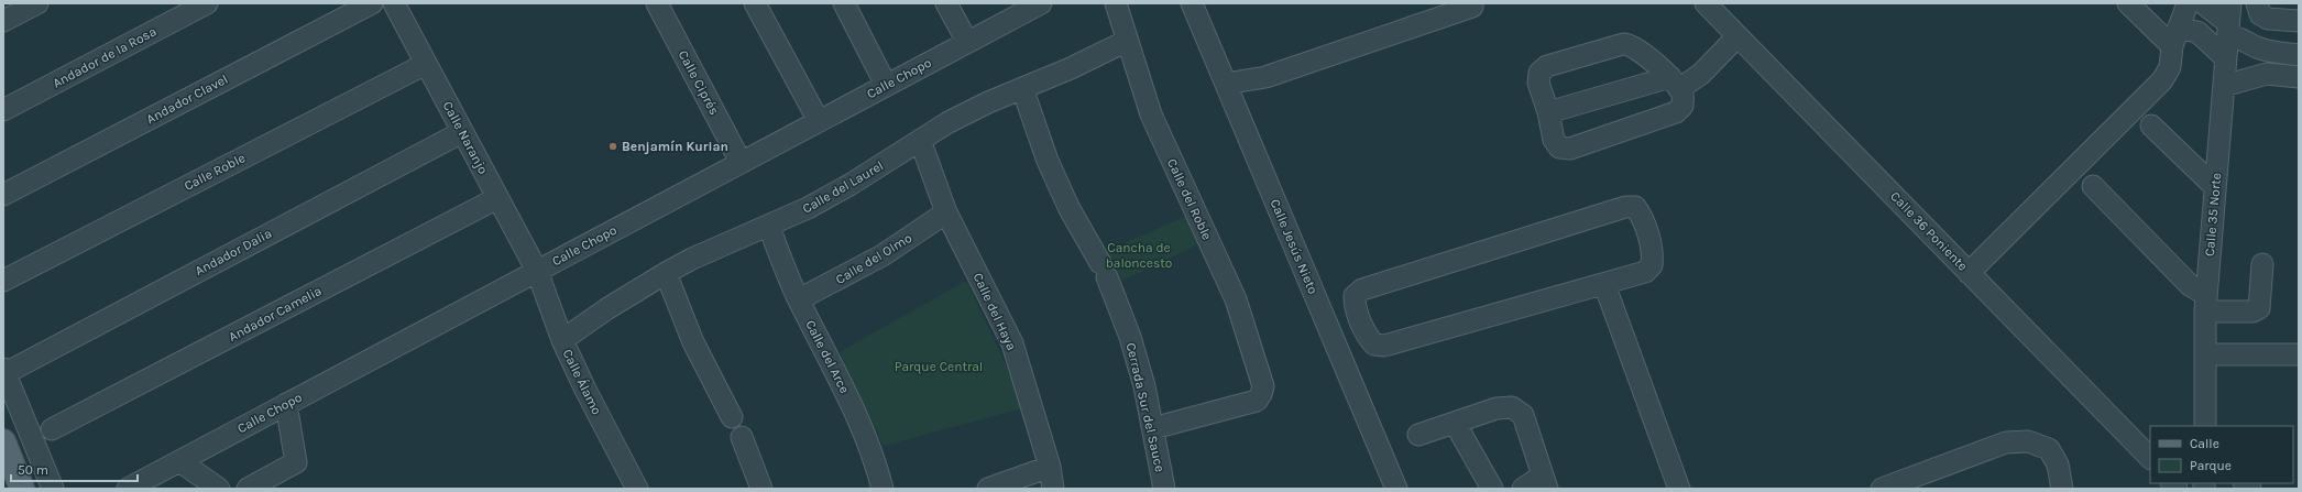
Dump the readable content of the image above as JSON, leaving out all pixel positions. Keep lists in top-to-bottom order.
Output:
{
  "streets": {
    "street": [
      "Andador de la Rosa",
      "Calle Chopo",
      "Calle Ciprés",
      "Andador Clavel",
      "Calle Naranjo",
      "Calle Roble",
      "Calle del Laurel",
      "Calle del Roble",
      "Calle 35 Norte",
      "Calle 36 Poniente",
      "Calle Jesús Nieto",
      "Andador Dalia",
      "Calle del Olmo",
      "Calle del Haya",
      "Andador Camelia",
      "Calle del Arce",
      "Calle Álamo",
      "Cerrada Sur del Sauce"
    ]
  },
  "crossings": [
    ["Calle Chopo", "Calle Ciprés"],
    ["Calle Chopo", "Calle Naranjo"],
    ["Calle Chopo", "Calle Álamo"],
    ["Calle Naranjo", "Calle Roble"],
    ["Calle Naranjo", "Andador Dalia"],
    ["Calle Naranjo", "Andador Camelia"],
    ["Calle Naranjo", "Calle Álamo"],
    ["Calle del Laurel", "Calle del Roble"],
    ["Calle del Laurel", "Calle del Haya"],
    ["Calle del Laurel", "Calle del Arce"],
    ["Calle del Laurel", "Calle Álamo"],
    ["Calle del Laurel", "Cerrada Sur del Sauce"],
    ["Calle del Roble", "Cerrada Sur del Sauce"],
    ["Calle del Olmo", "Calle del Haya"],
    ["Calle del Olmo", "Calle del Arce"]
  ],
  "parks": ["Cancha de baloncesto", "Parque Central"],
  "places": ["Benjamín Kurian"],
  "legend": ["Calle", "Parque"],
  "scale_bar": "50 m"
}
